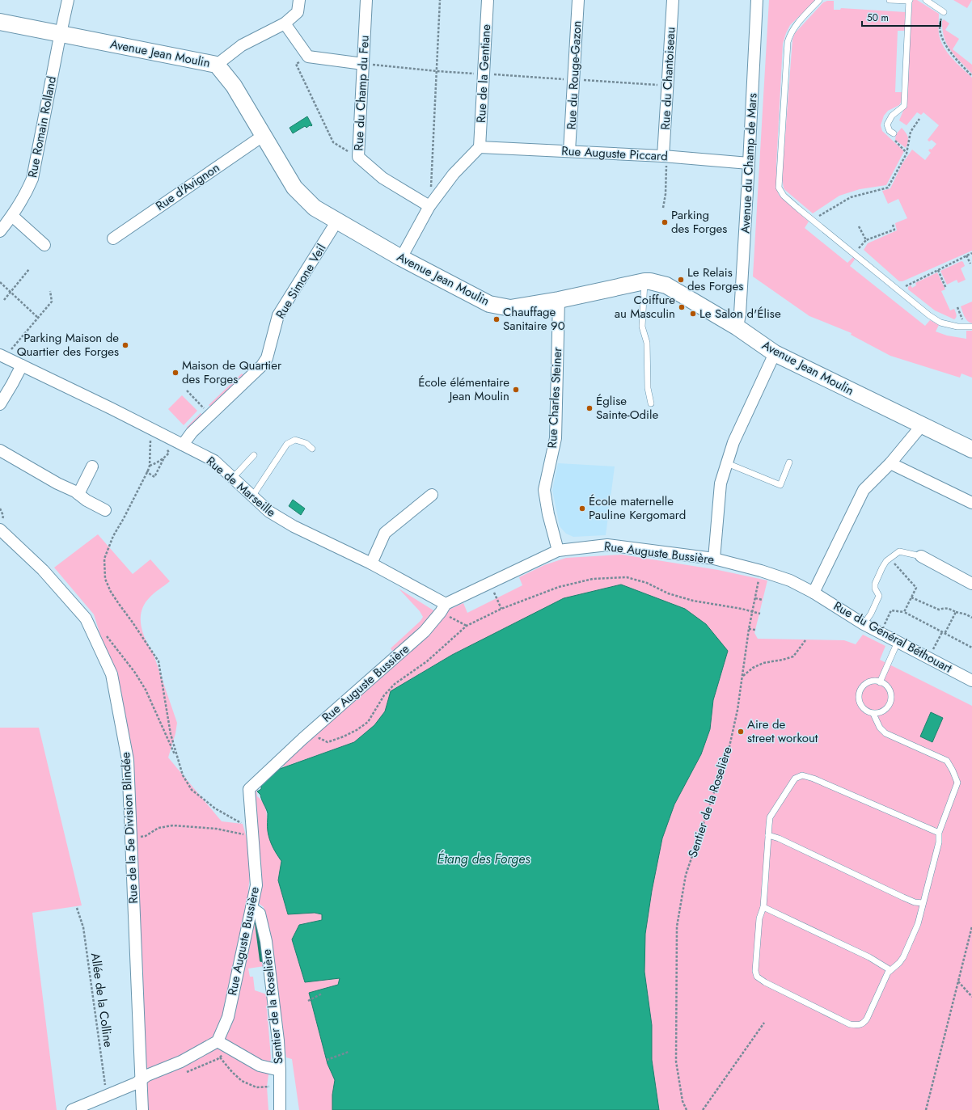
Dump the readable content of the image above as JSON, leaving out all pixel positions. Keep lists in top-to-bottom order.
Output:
{
  "streets": {
    "main road": ["Avenue Jean Moulin"],
    "street": [
      "Rue de la Gentiane",
      "Rue du Rouge-Gazon",
      "Rue du Chantoiseau",
      "Rue du Champ du Feu",
      "Rue Romain Rolland",
      "Rue Auguste Piccard",
      "Avenue du Champ de Mars",
      "Rue d'Avignon",
      "Rue Simone Veil",
      "Rue Charles Steiner",
      "Rue de Marseille",
      "Rue Auguste Bussière",
      "Rue du Général Béthouart",
      "Sentier de la Roselière",
      "Rue de la 5e Division Blindée"
    ],
    "path": ["Allée de la Colline"]
  },
  "crossings": [
    ["Avenue Jean Moulin", "Rue Romain Rolland"],
    ["Avenue Jean Moulin", "Avenue du Champ de Mars"],
    ["Avenue Jean Moulin", "Rue d'Avignon"],
    ["Avenue Jean Moulin", "Rue Simone Veil"],
    ["Avenue Jean Moulin", "Rue Charles Steiner"],
    ["Rue de la Gentiane", "Rue Auguste Piccard"],
    ["Rue du Rouge-Gazon", "Rue Auguste Piccard"],
    ["Rue du Chantoiseau", "Rue Auguste Piccard"],
    ["Rue Auguste Piccard", "Avenue du Champ de Mars"],
    ["Rue Simone Veil", "Rue de Marseille"],
    ["Rue Charles Steiner", "Rue Auguste Bussière"],
    ["Rue de Marseille", "Rue Auguste Bussière"],
    ["Rue Auguste Bussière", "Rue du Général Béthouart"],
    ["Rue Auguste Bussière", "Sentier de la Roselière"]
  ],
  "water": ["Étang des Forges"],
  "places": [
    "Parking des Forges",
    "Le Relais des Forges",
    "Coiffure au Masculin",
    "Le Salon d'Élise",
    "Chauffage Sanitaire 90",
    "Parking Maison de Quartier des Forges",
    "Maison de Quartier des Forges",
    "École élémentaire Jean Moulin",
    "Église Sainte-Odile",
    "École maternelle Pauline Kergomard",
    "Aire de street workout"
  ],
  "scale_bar": "50 m"
}
